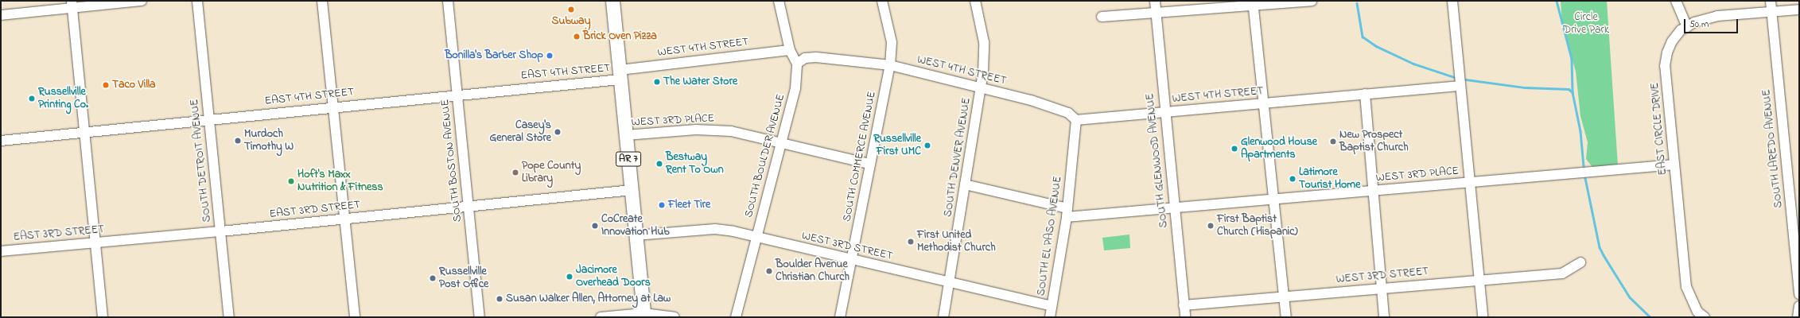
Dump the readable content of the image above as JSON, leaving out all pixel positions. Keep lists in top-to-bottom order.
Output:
{
  "streets": {
    "highway": ["AR 7"],
    "street": [
      "WEST 4TH STREET",
      "EAST 4TH STREET",
      "WEST 3RD PLACE",
      "EAST CIRCLE DRIVE",
      "SOUTH LAREDO AVENUE",
      "SOUTH BOULDER AVENUE",
      "SOUTH COMMERCE AVENUE",
      "SOUTH DENVER AVENUE",
      "SOUTH DETROIT AVENUE",
      "SOUTH BOSTON AVENUE",
      "SOUTH GLENWOOD AVENUE",
      "EAST 3RD STREET",
      "SOUTH EL PASO AVENUE",
      "WEST 3RD STREET"
    ]
  },
  "crossings": [
    ["WEST 4TH STREET", "EAST 4TH STREET"],
    ["WEST 4TH STREET", "SOUTH BOULDER AVENUE"],
    ["WEST 4TH STREET", "SOUTH COMMERCE AVENUE"],
    ["WEST 4TH STREET", "SOUTH DENVER AVENUE"],
    ["WEST 4TH STREET", "AR 7"],
    ["WEST 4TH STREET", "SOUTH GLENWOOD AVENUE"],
    ["WEST 4TH STREET", "SOUTH EL PASO AVENUE"],
    ["EAST 4TH STREET", "AR 7"],
    ["EAST 4TH STREET", "SOUTH DETROIT AVENUE"],
    ["EAST 4TH STREET", "SOUTH BOSTON AVENUE"],
    ["WEST 3RD PLACE", "EAST CIRCLE DRIVE"],
    ["WEST 3RD PLACE", "SOUTH BOULDER AVENUE"],
    ["WEST 3RD PLACE", "SOUTH COMMERCE AVENUE"],
    ["WEST 3RD PLACE", "SOUTH DENVER AVENUE"],
    ["WEST 3RD PLACE", "AR 7"],
    ["WEST 3RD PLACE", "SOUTH GLENWOOD AVENUE"],
    ["WEST 3RD PLACE", "SOUTH EL PASO AVENUE"],
    ["EAST CIRCLE DRIVE", "SOUTH LAREDO AVENUE"],
    ["SOUTH BOULDER AVENUE", "WEST 3RD STREET"],
    ["SOUTH COMMERCE AVENUE", "WEST 3RD STREET"],
    ["SOUTH DENVER AVENUE", "WEST 3RD STREET"],
    ["AR 7", "EAST 3RD STREET"],
    ["AR 7", "WEST 3RD STREET"],
    ["SOUTH DETROIT AVENUE", "EAST 3RD STREET"],
    ["SOUTH BOSTON AVENUE", "EAST 3RD STREET"],
    ["SOUTH GLENWOOD AVENUE", "WEST 3RD STREET"],
    ["SOUTH EL PASO AVENUE", "WEST 3RD STREET"]
  ],
  "parks": ["Circle Drive Park"],
  "places": [
    "Subway",
    "Brick Oven Pizza",
    "Bonilla's Barber Shop",
    "The Water Store",
    "Taco Villa",
    "Russellville Printing Co.",
    "Casey's General Store",
    "Murdoch Timothy W",
    "New Prospect Baptist Church",
    "Russellville First UMC",
    "Glenwood House Apartments",
    "Bestway Rent To Own",
    "Pope County Library",
    "Latimore Tourist Home",
    "Hoft's Maxx Nutrition & Fitness",
    "Fleet Tire",
    "CoCreate Innovation Hub",
    "First Baptist Church (Hispanic)",
    "First United Methodist Church",
    "Boulder Avenue Christian Church",
    "Jacimore Overhead Doors",
    "Russellville Post Office",
    "Susan Walker Allen, Attorney at Law"
  ],
  "scale_bar": "50 m"
}
